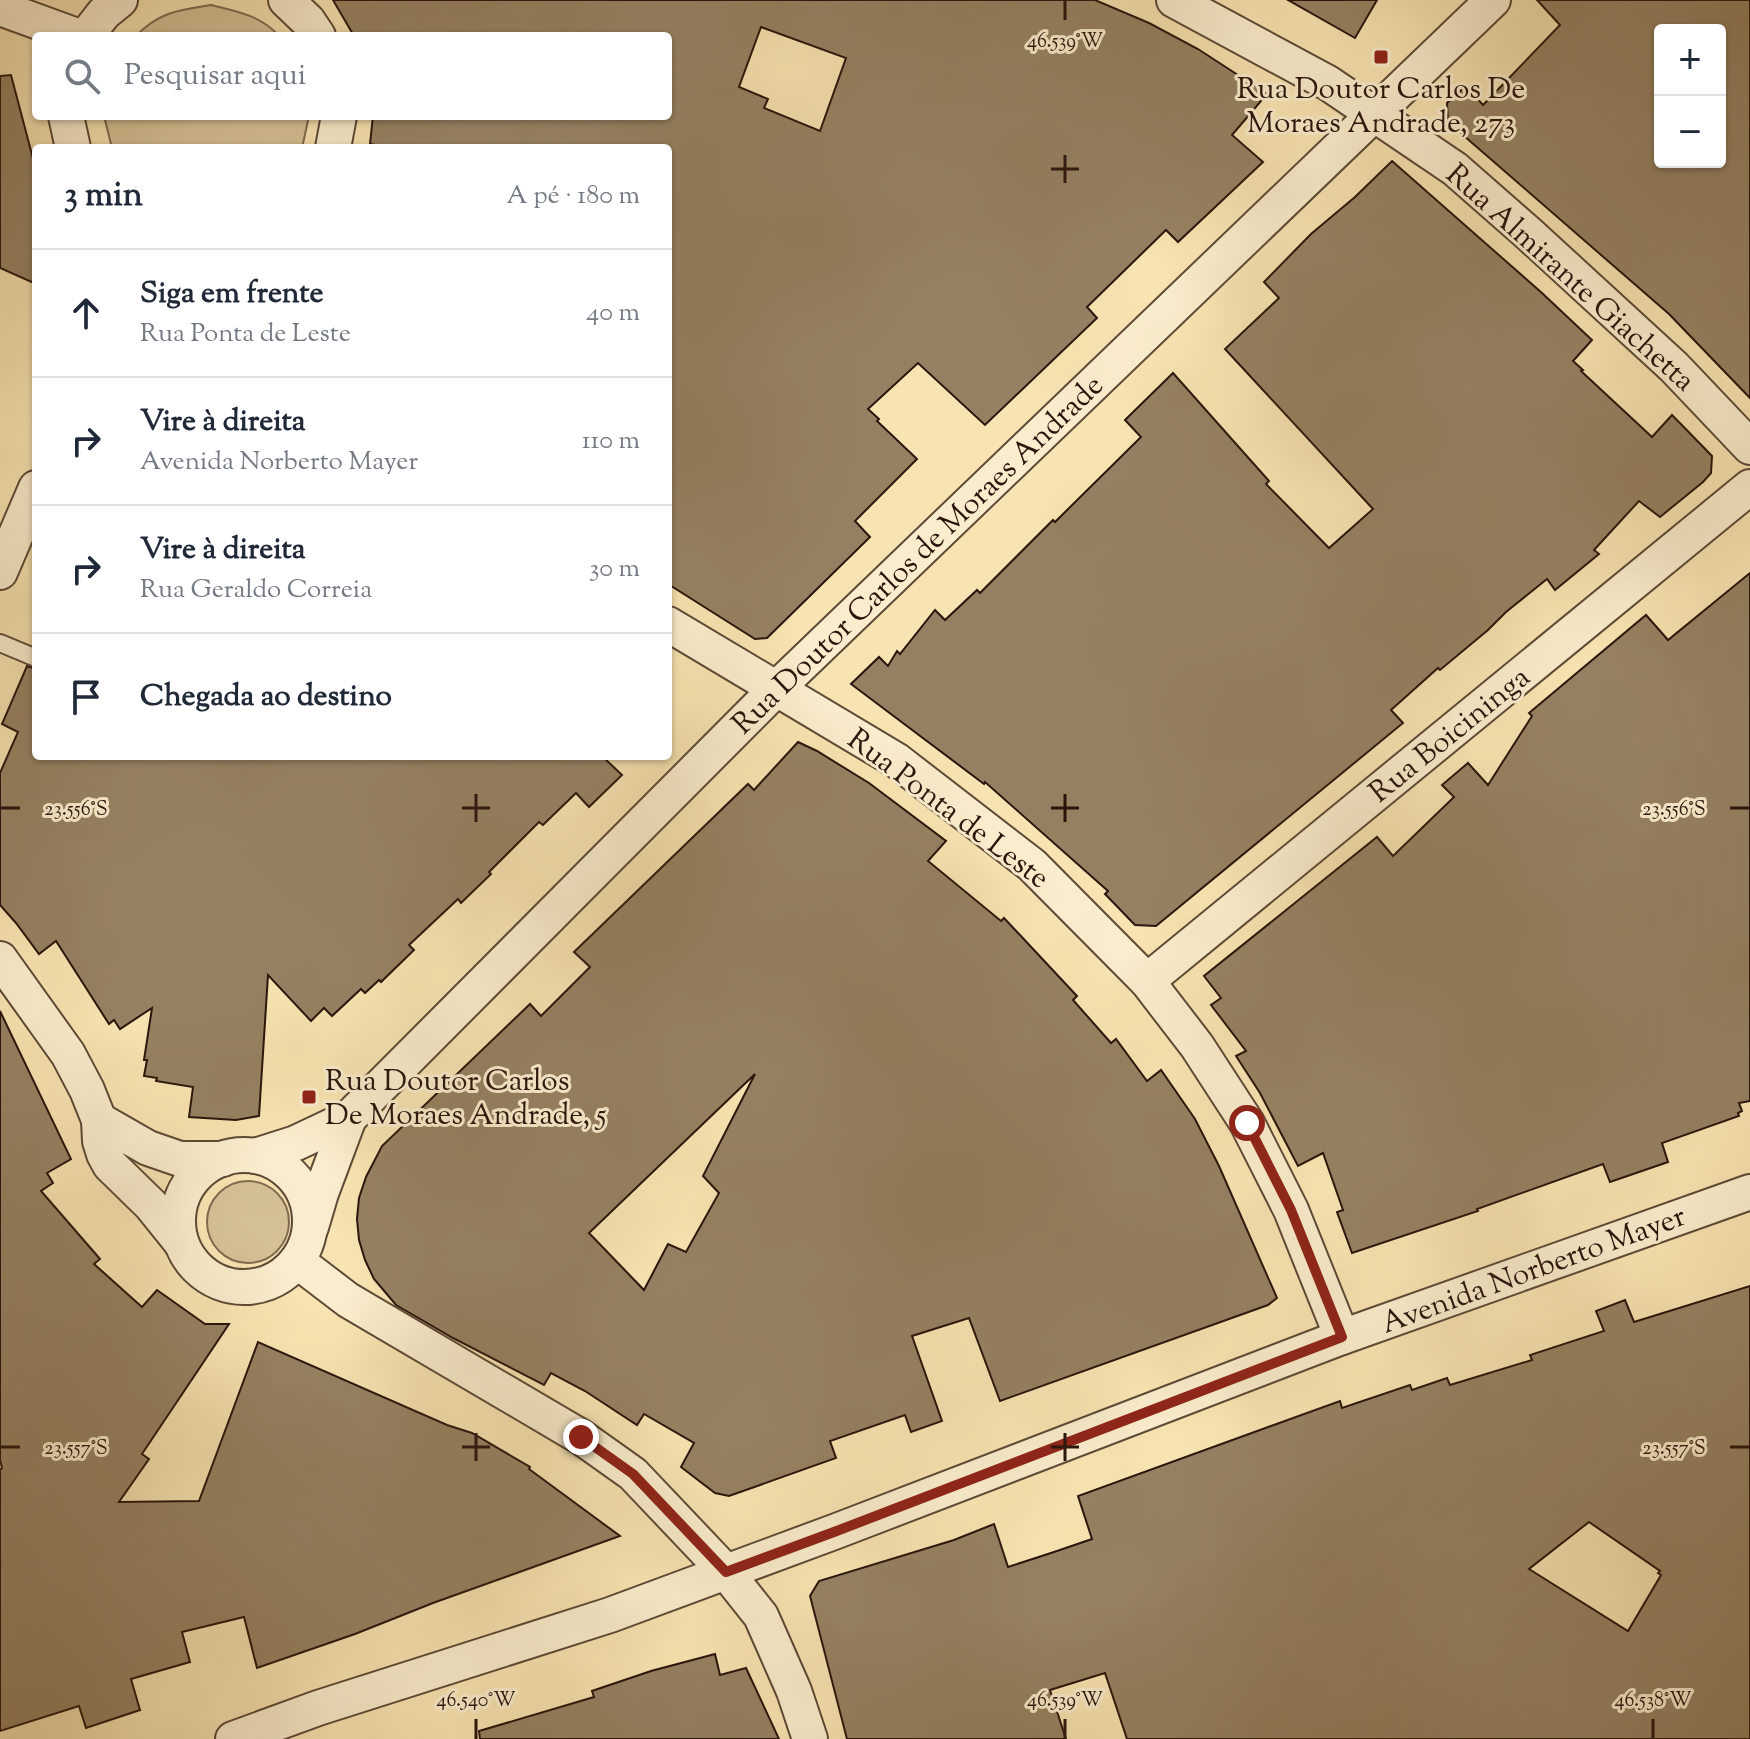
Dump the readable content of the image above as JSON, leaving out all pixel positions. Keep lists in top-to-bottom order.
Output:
{
  "streets": {
    "street": [
      "Rua Almirante Giachetta",
      "Rua Doutor Carlos de Moraes Andrade",
      "Rua Boicininga",
      "Rua Ponta de Leste",
      "Avenida Norberto Mayer"
    ]
  },
  "crossings": [
    ["Rua Almirante Giachetta", "Rua Doutor Carlos de Moraes Andrade"],
    ["Rua Doutor Carlos de Moraes Andrade", "Rua Ponta de Leste"],
    ["Rua Boicininga", "Rua Ponta de Leste"],
    ["Rua Ponta de Leste", "Avenida Norberto Mayer"]
  ],
  "places": {
    "transit": ["Rua Doutor Carlos De Moraes Andrade, 273", "Rua Doutor Carlos De Moraes Andrade, 5"]
  },
  "page": {
    "map_buttons": ["+", "−"],
    "search": "Pesquisar aqui",
    "heading": ["3 min", "A pé · 180 m"],
    "list": [
      ["Siga em frente", "Rua Ponta de Leste", "40 m"],
      ["Vire à direita", "Avenida Norberto Mayer", "110 m"],
      ["Vire à direita", "Rua Geraldo Correia", "30 m"],
      "Chegada ao destino"
    ]
  },
  "coordinates": [
    "46.539°W",
    "23.556°S",
    "23.557°S",
    "46.540°W",
    "46.538°W"
  ]
}
